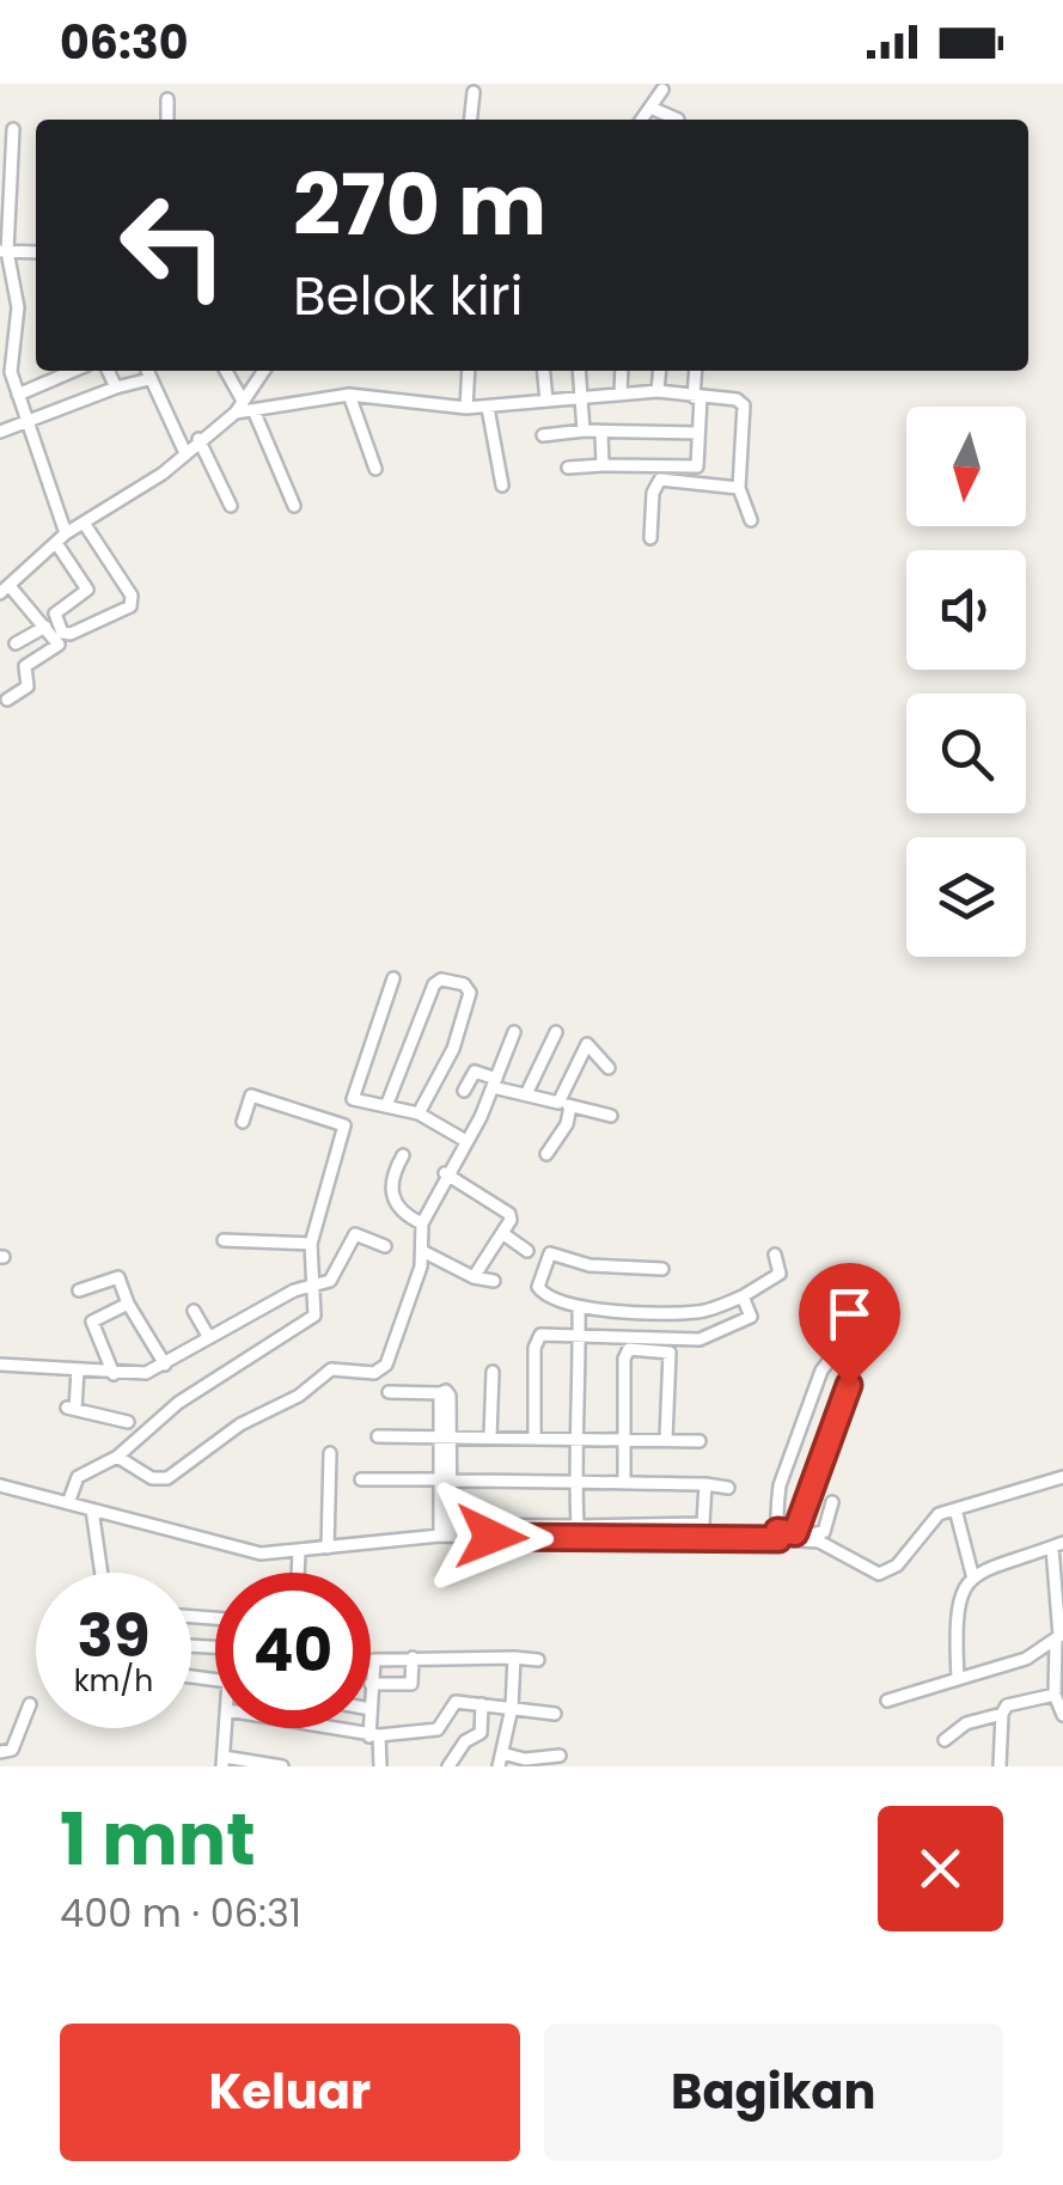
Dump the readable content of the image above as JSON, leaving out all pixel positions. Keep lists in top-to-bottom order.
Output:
{
  "north": "bottom",
  "page": {
    "status": "06:30",
    "turn": ["270 m", "Belok kiri"],
    "speed": "39 km/h",
    "limit": "40",
    "heading": ["1 mnt", "400 m · 06:31"],
    "buttons": ["Keluar", "Bagikan"]
  }
}
